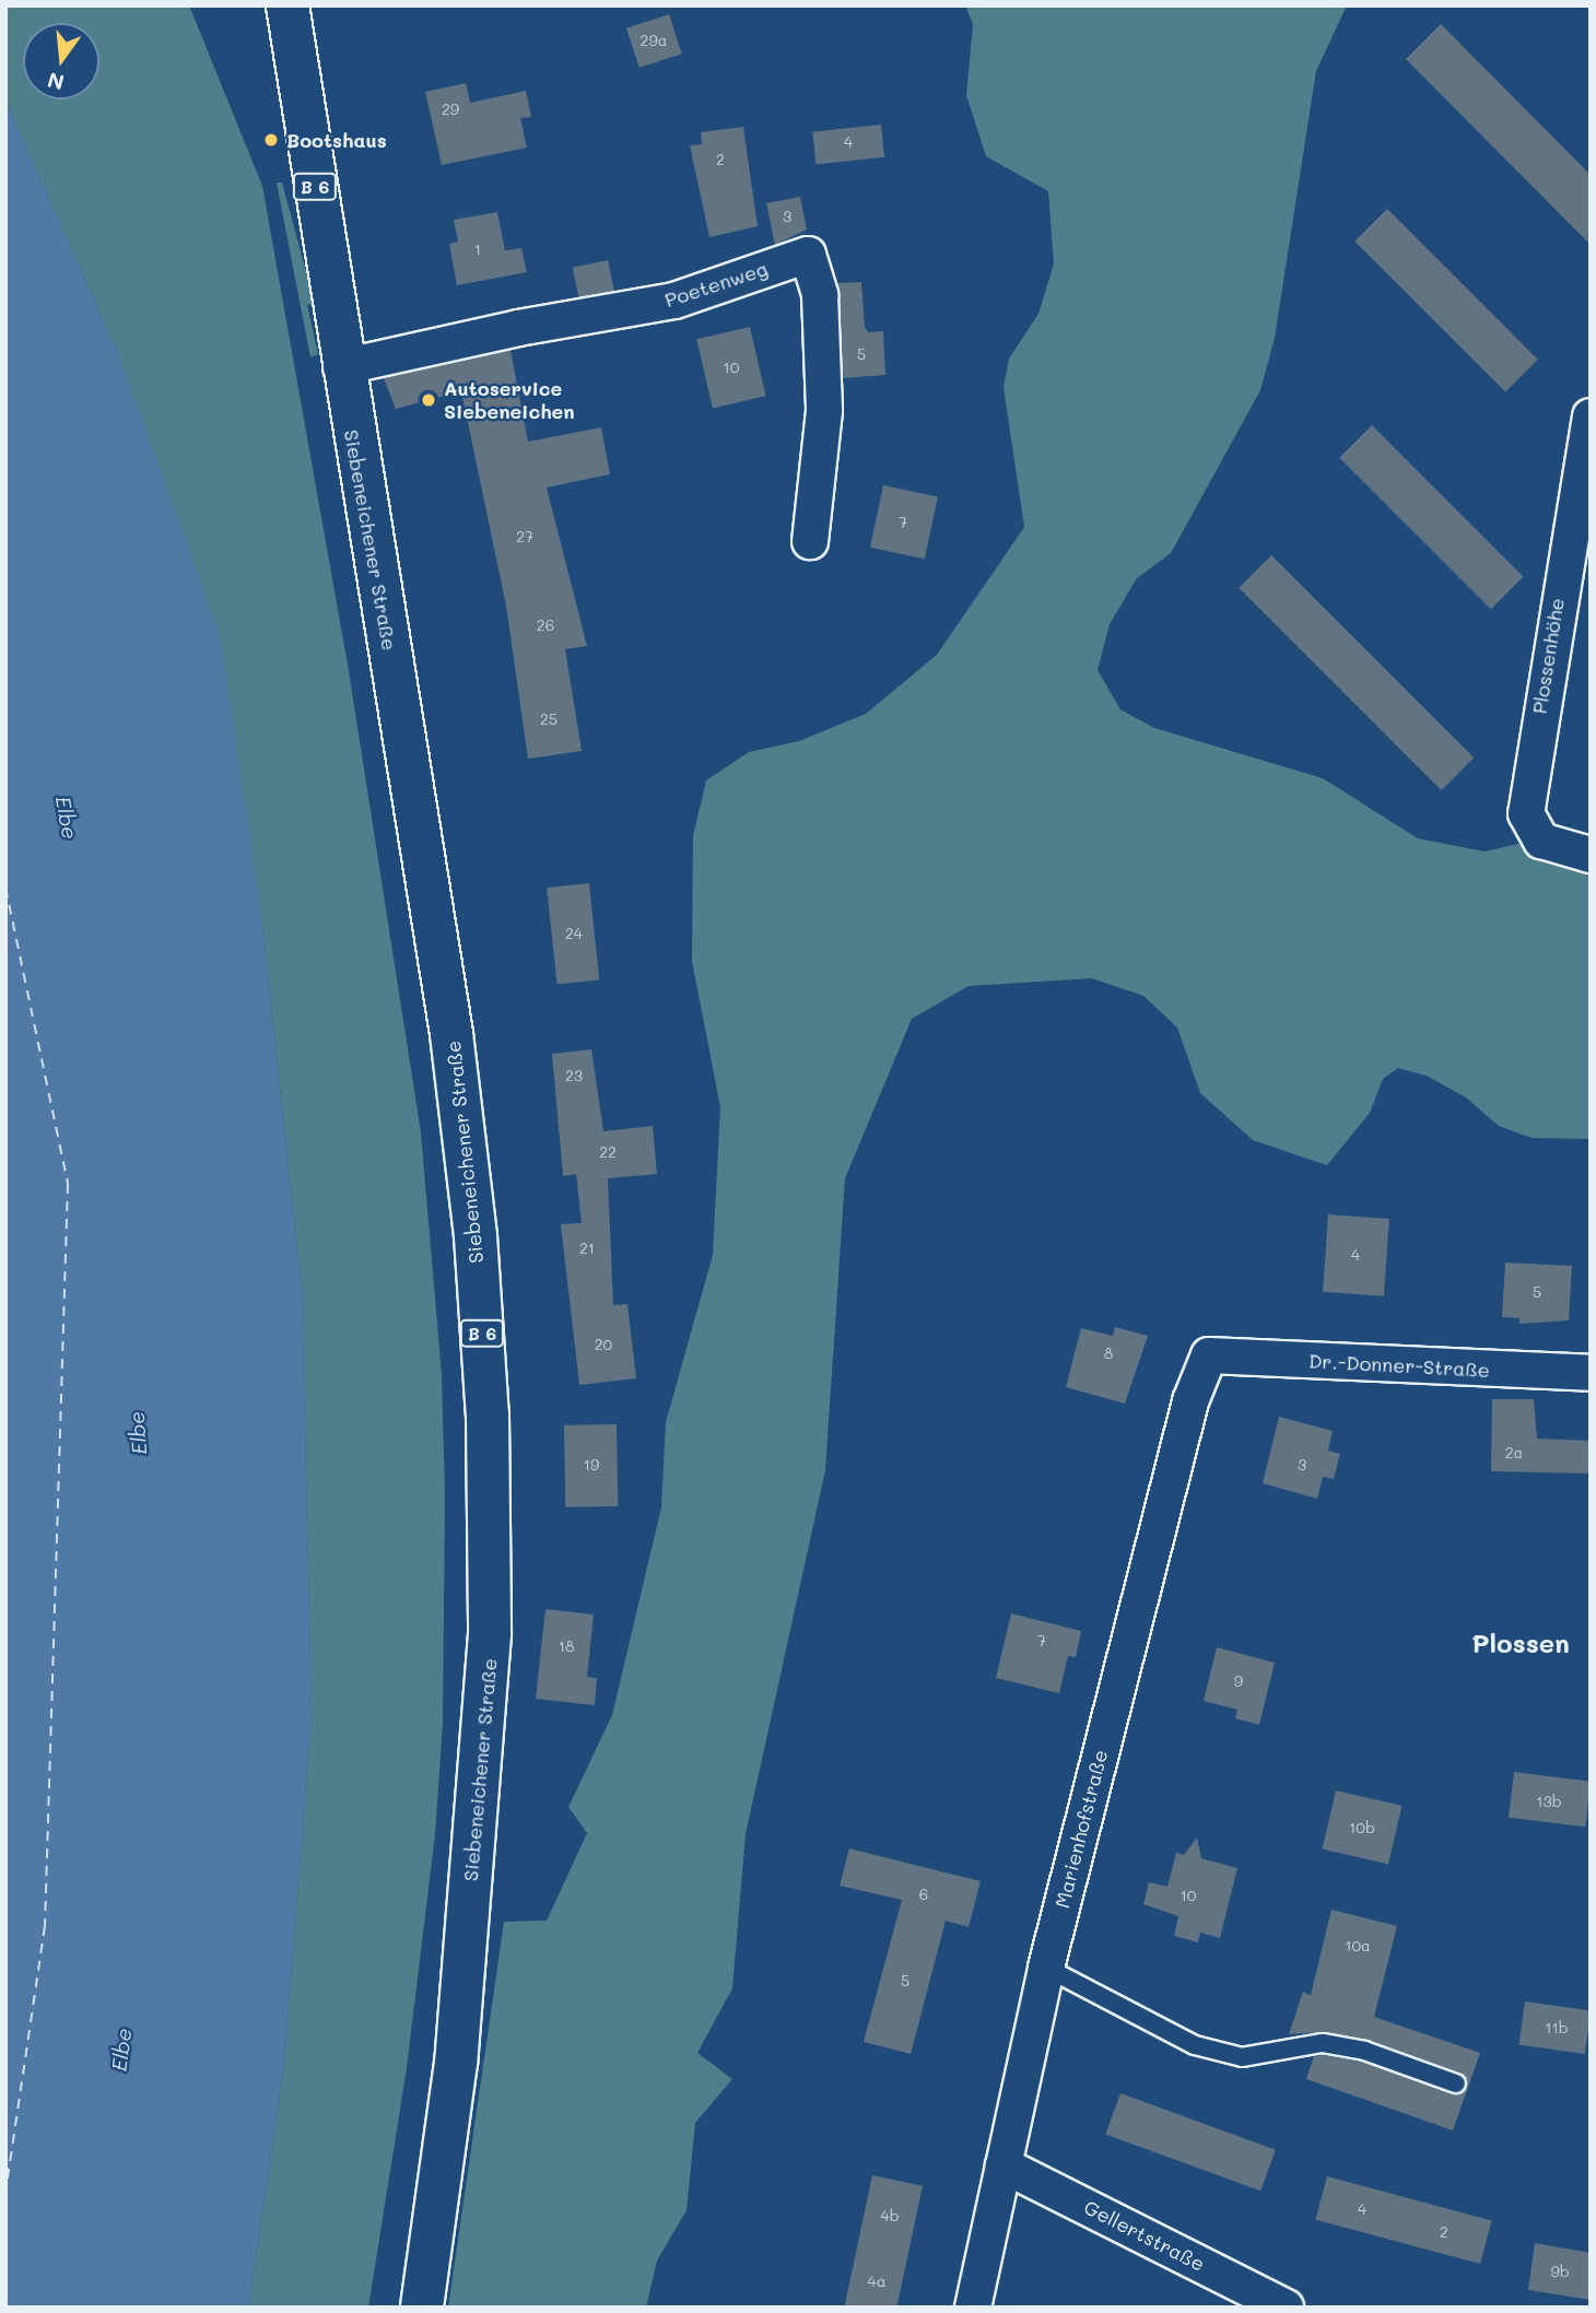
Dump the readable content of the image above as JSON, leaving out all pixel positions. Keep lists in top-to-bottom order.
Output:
{
  "streets": {
    "main road": ["B 6", "Siebeneichener Straße"],
    "street": [
      "Poetenweg",
      "Plossenhöhe",
      "Dr.-Donner-Straße",
      "Marienhofstraße",
      "Gellertstraße"
    ]
  },
  "crossings": [
    ["Poetenweg", "Siebeneichener Straße"],
    ["Dr.-Donner-Straße", "Marienhofstraße"],
    ["Marienhofstraße", "Gellertstraße"]
  ],
  "districts": ["Plossen"],
  "water": ["Elbe"],
  "places": ["Bootshaus", "Autoservice Siebeneichen"],
  "house_numbers": [
    "29a",
    "29",
    "4",
    "2",
    "3",
    "1",
    "5",
    "10",
    "7",
    "27",
    "26",
    "25",
    "24",
    "23",
    "22",
    "21",
    "4",
    "5",
    "20",
    "8",
    "2a",
    "19",
    "3",
    "7",
    "18",
    "9",
    "13b",
    "10b",
    "6",
    "10",
    "10a",
    "5",
    "11b",
    "4",
    "4b",
    "2",
    "9b",
    "4a"
  ],
  "north": "bottom"
}
